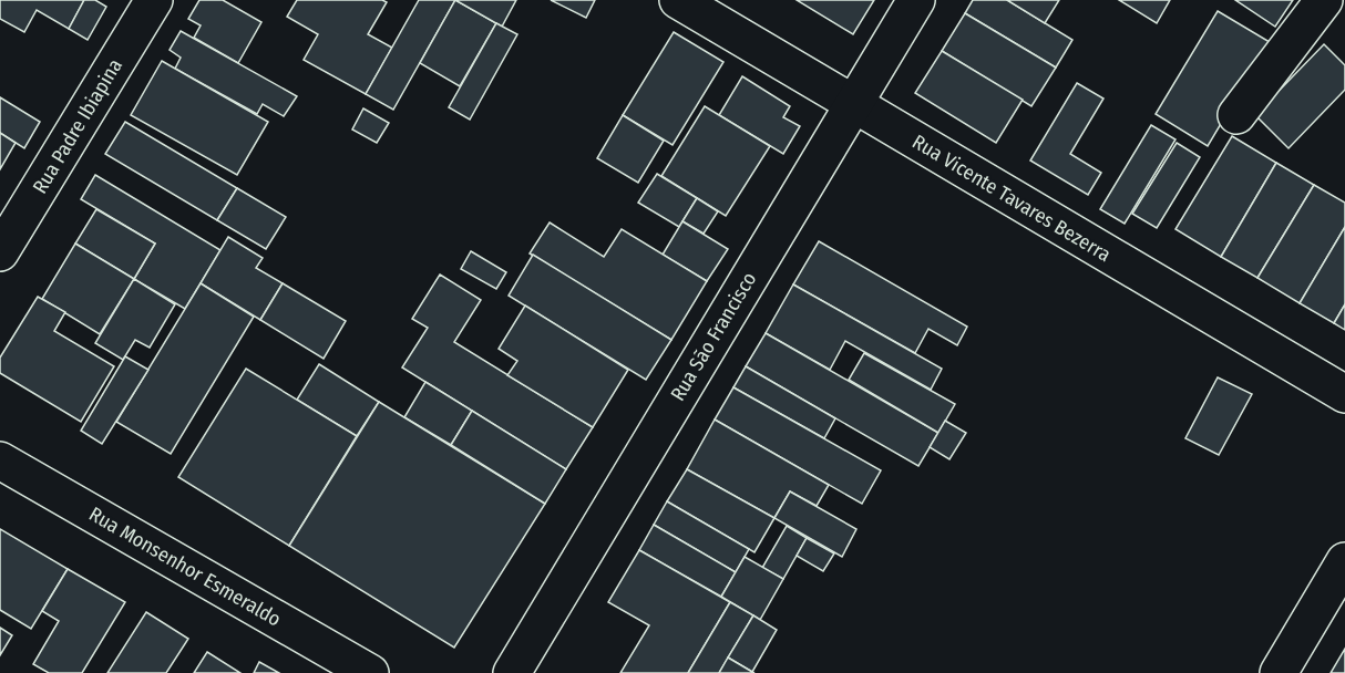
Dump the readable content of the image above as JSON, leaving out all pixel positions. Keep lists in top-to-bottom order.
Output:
{
  "streets": {
    "street": [
      "Rua Padre Ibiapina",
      "Rua Vicente Tavares Bezerra",
      "Rua São Francisco",
      "Rua Monsenhor Esmeraldo"
    ]
  },
  "crossings": [
    ["Rua Vicente Tavares Bezerra", "Rua São Francisco"]
  ]
}
